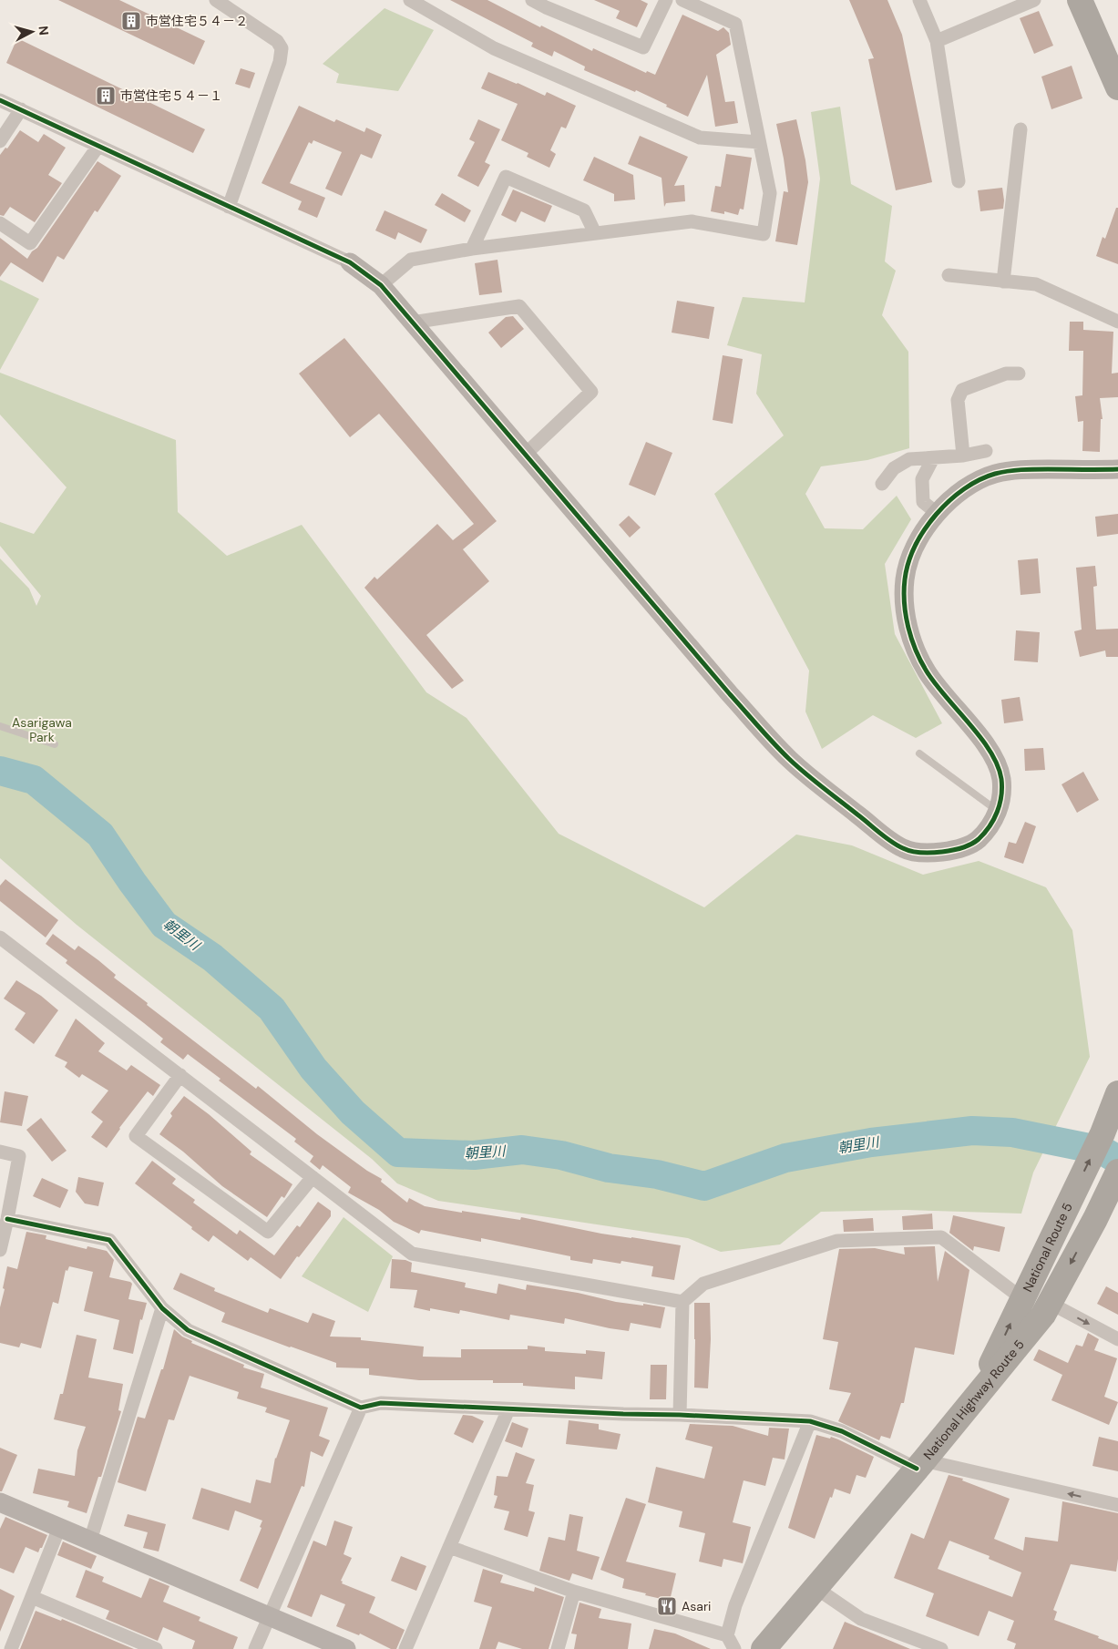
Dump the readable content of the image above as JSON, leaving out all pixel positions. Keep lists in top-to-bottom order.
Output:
{
  "streets": {
    "highway": ["National Route 5", "National Highway Route 5"]
  },
  "crossings": [
    ["National Route 5", "National Highway Route 5"]
  ],
  "one_way": ["National Route 5"],
  "water": ["朝里川"],
  "parks": ["Asarigawa Park"],
  "places": {
    "building": ["市営住宅５４－２", "市営住宅５４－１"],
    "restaurant": ["Asari"]
  },
  "north": "right"
}
